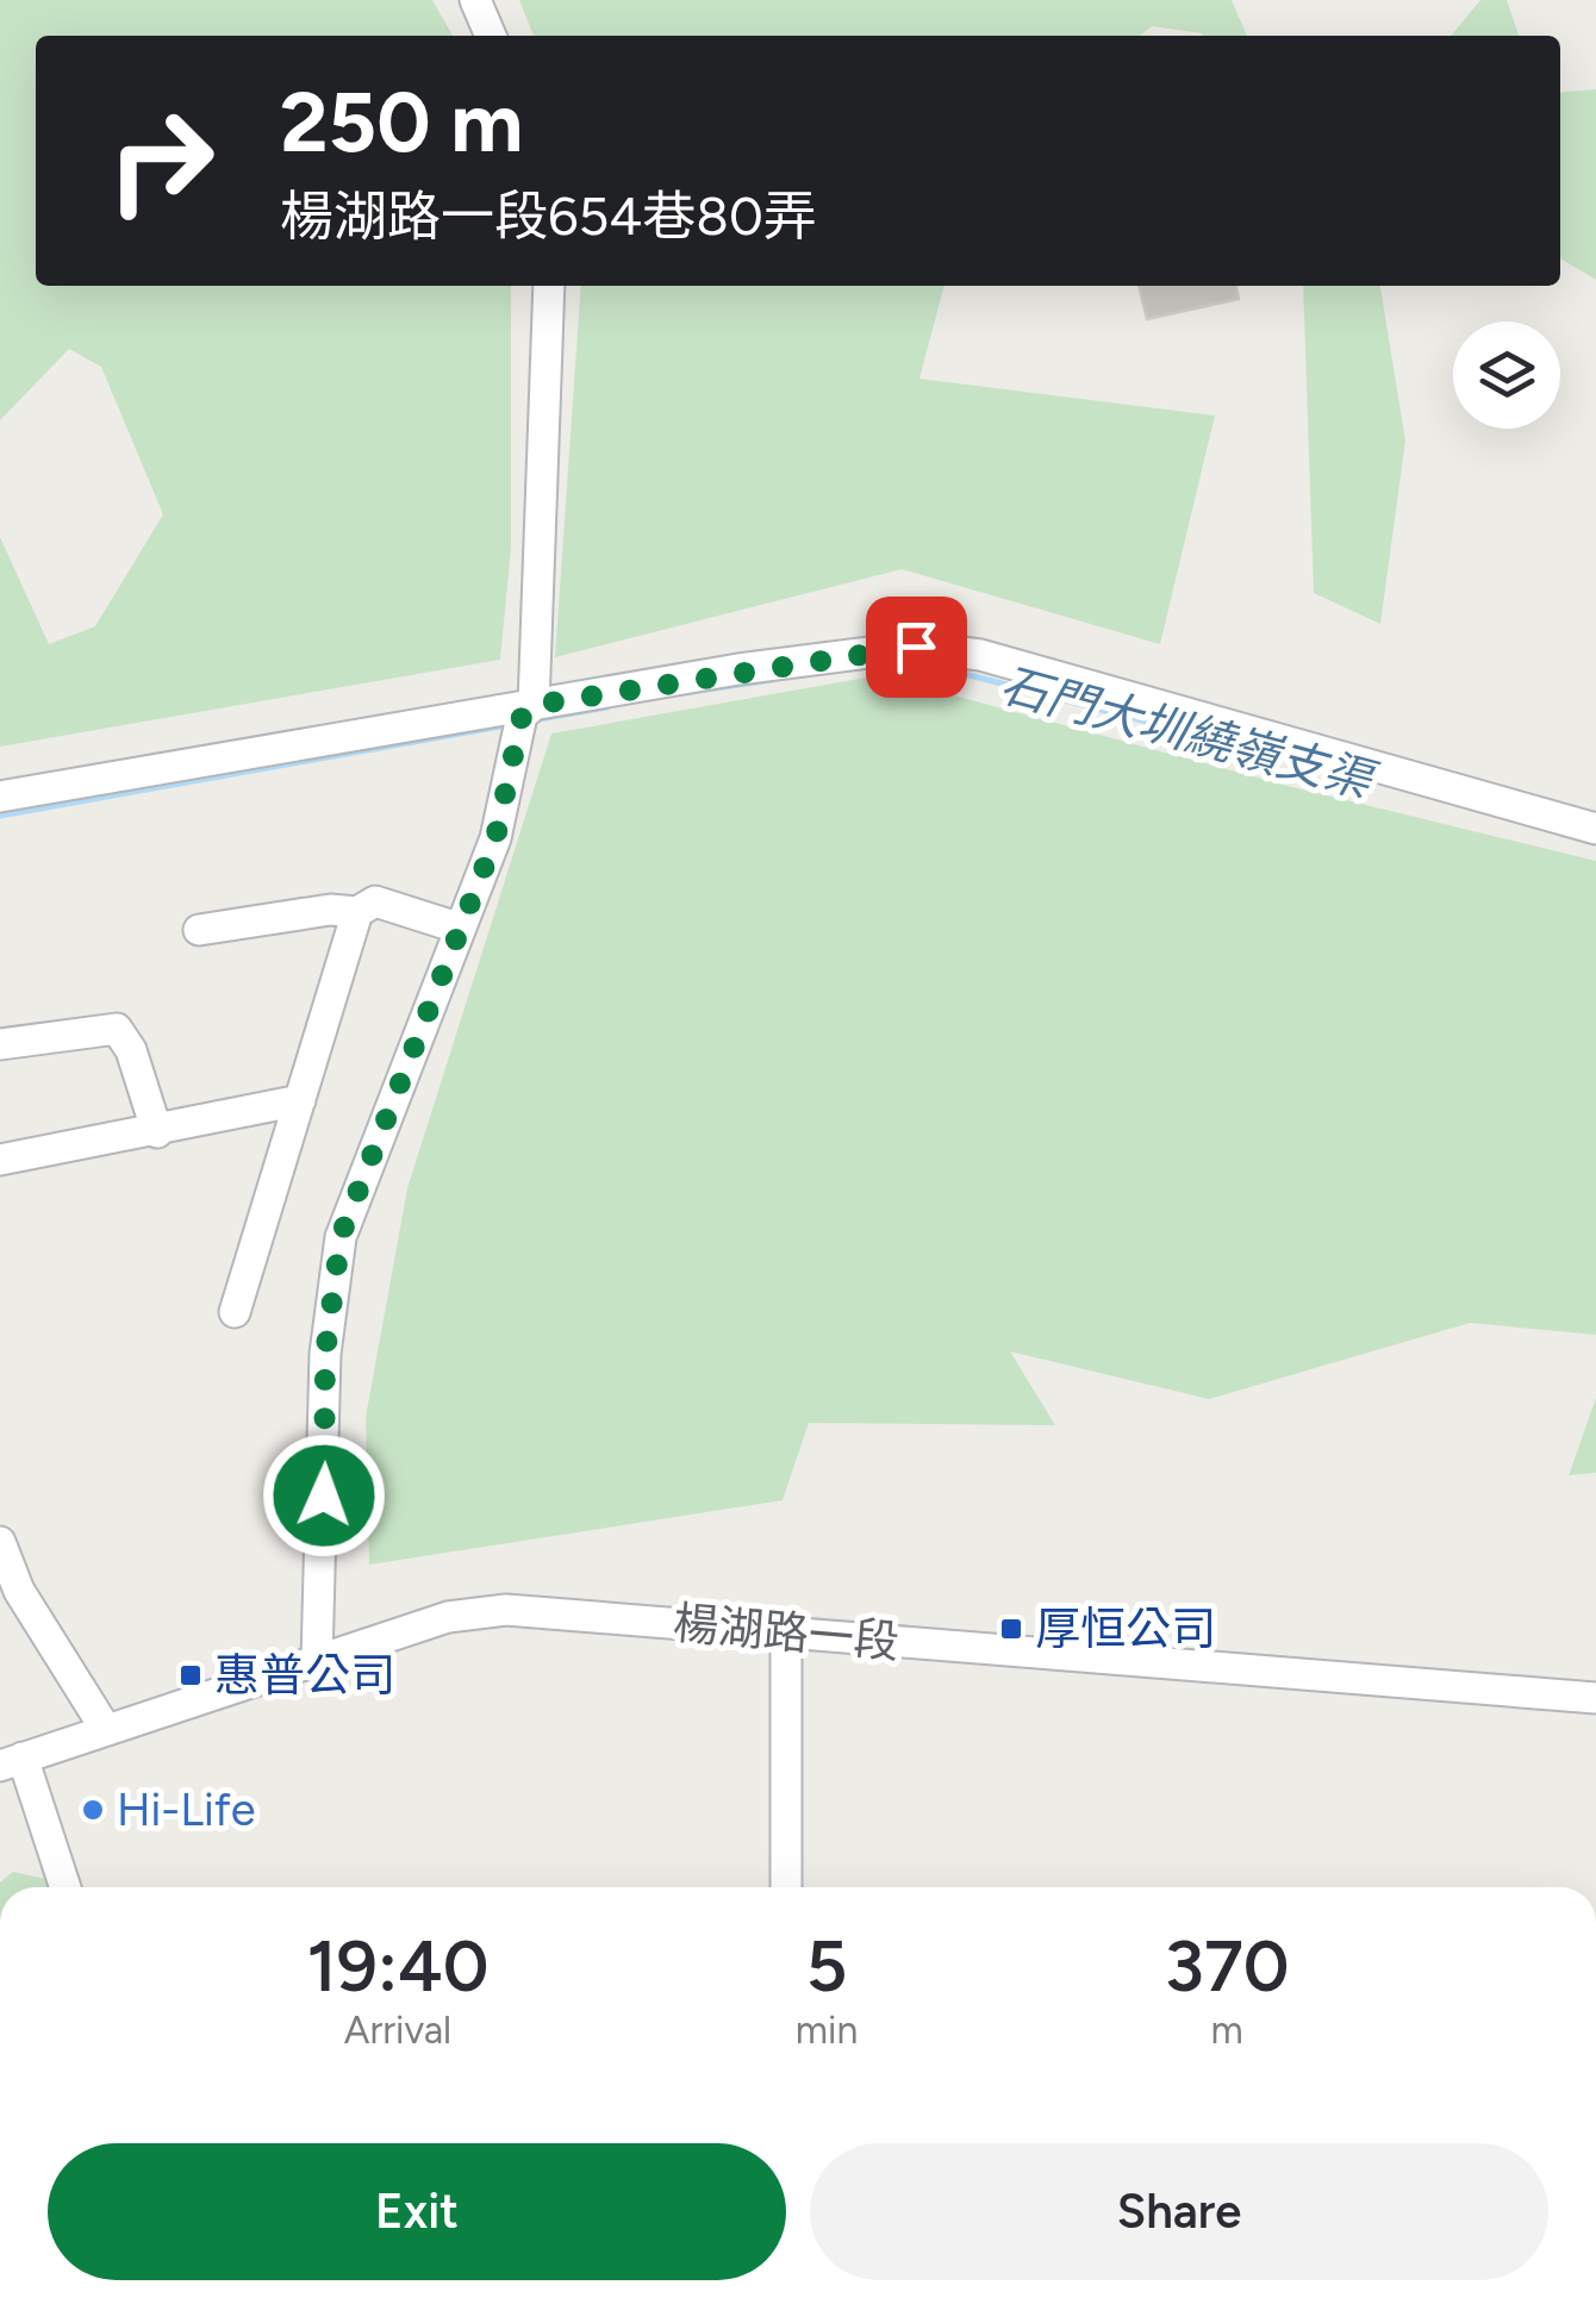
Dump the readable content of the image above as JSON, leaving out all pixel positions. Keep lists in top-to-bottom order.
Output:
{
  "streets": {
    "street": ["楊湖路一段"]
  },
  "water": ["石門大圳繞嶺支渠"],
  "places": {
    "transit": ["厚恒公司", "惠普公司"],
    "other": ["Hi-Life"]
  },
  "page": {
    "turn": ["250 m", "楊湖路一段654巷80弄"],
    "eta": [
      "19:40",
      "Arrival",
      "5",
      "min",
      "370",
      "m"
    ],
    "buttons": ["Exit", "Share"]
  }
}
